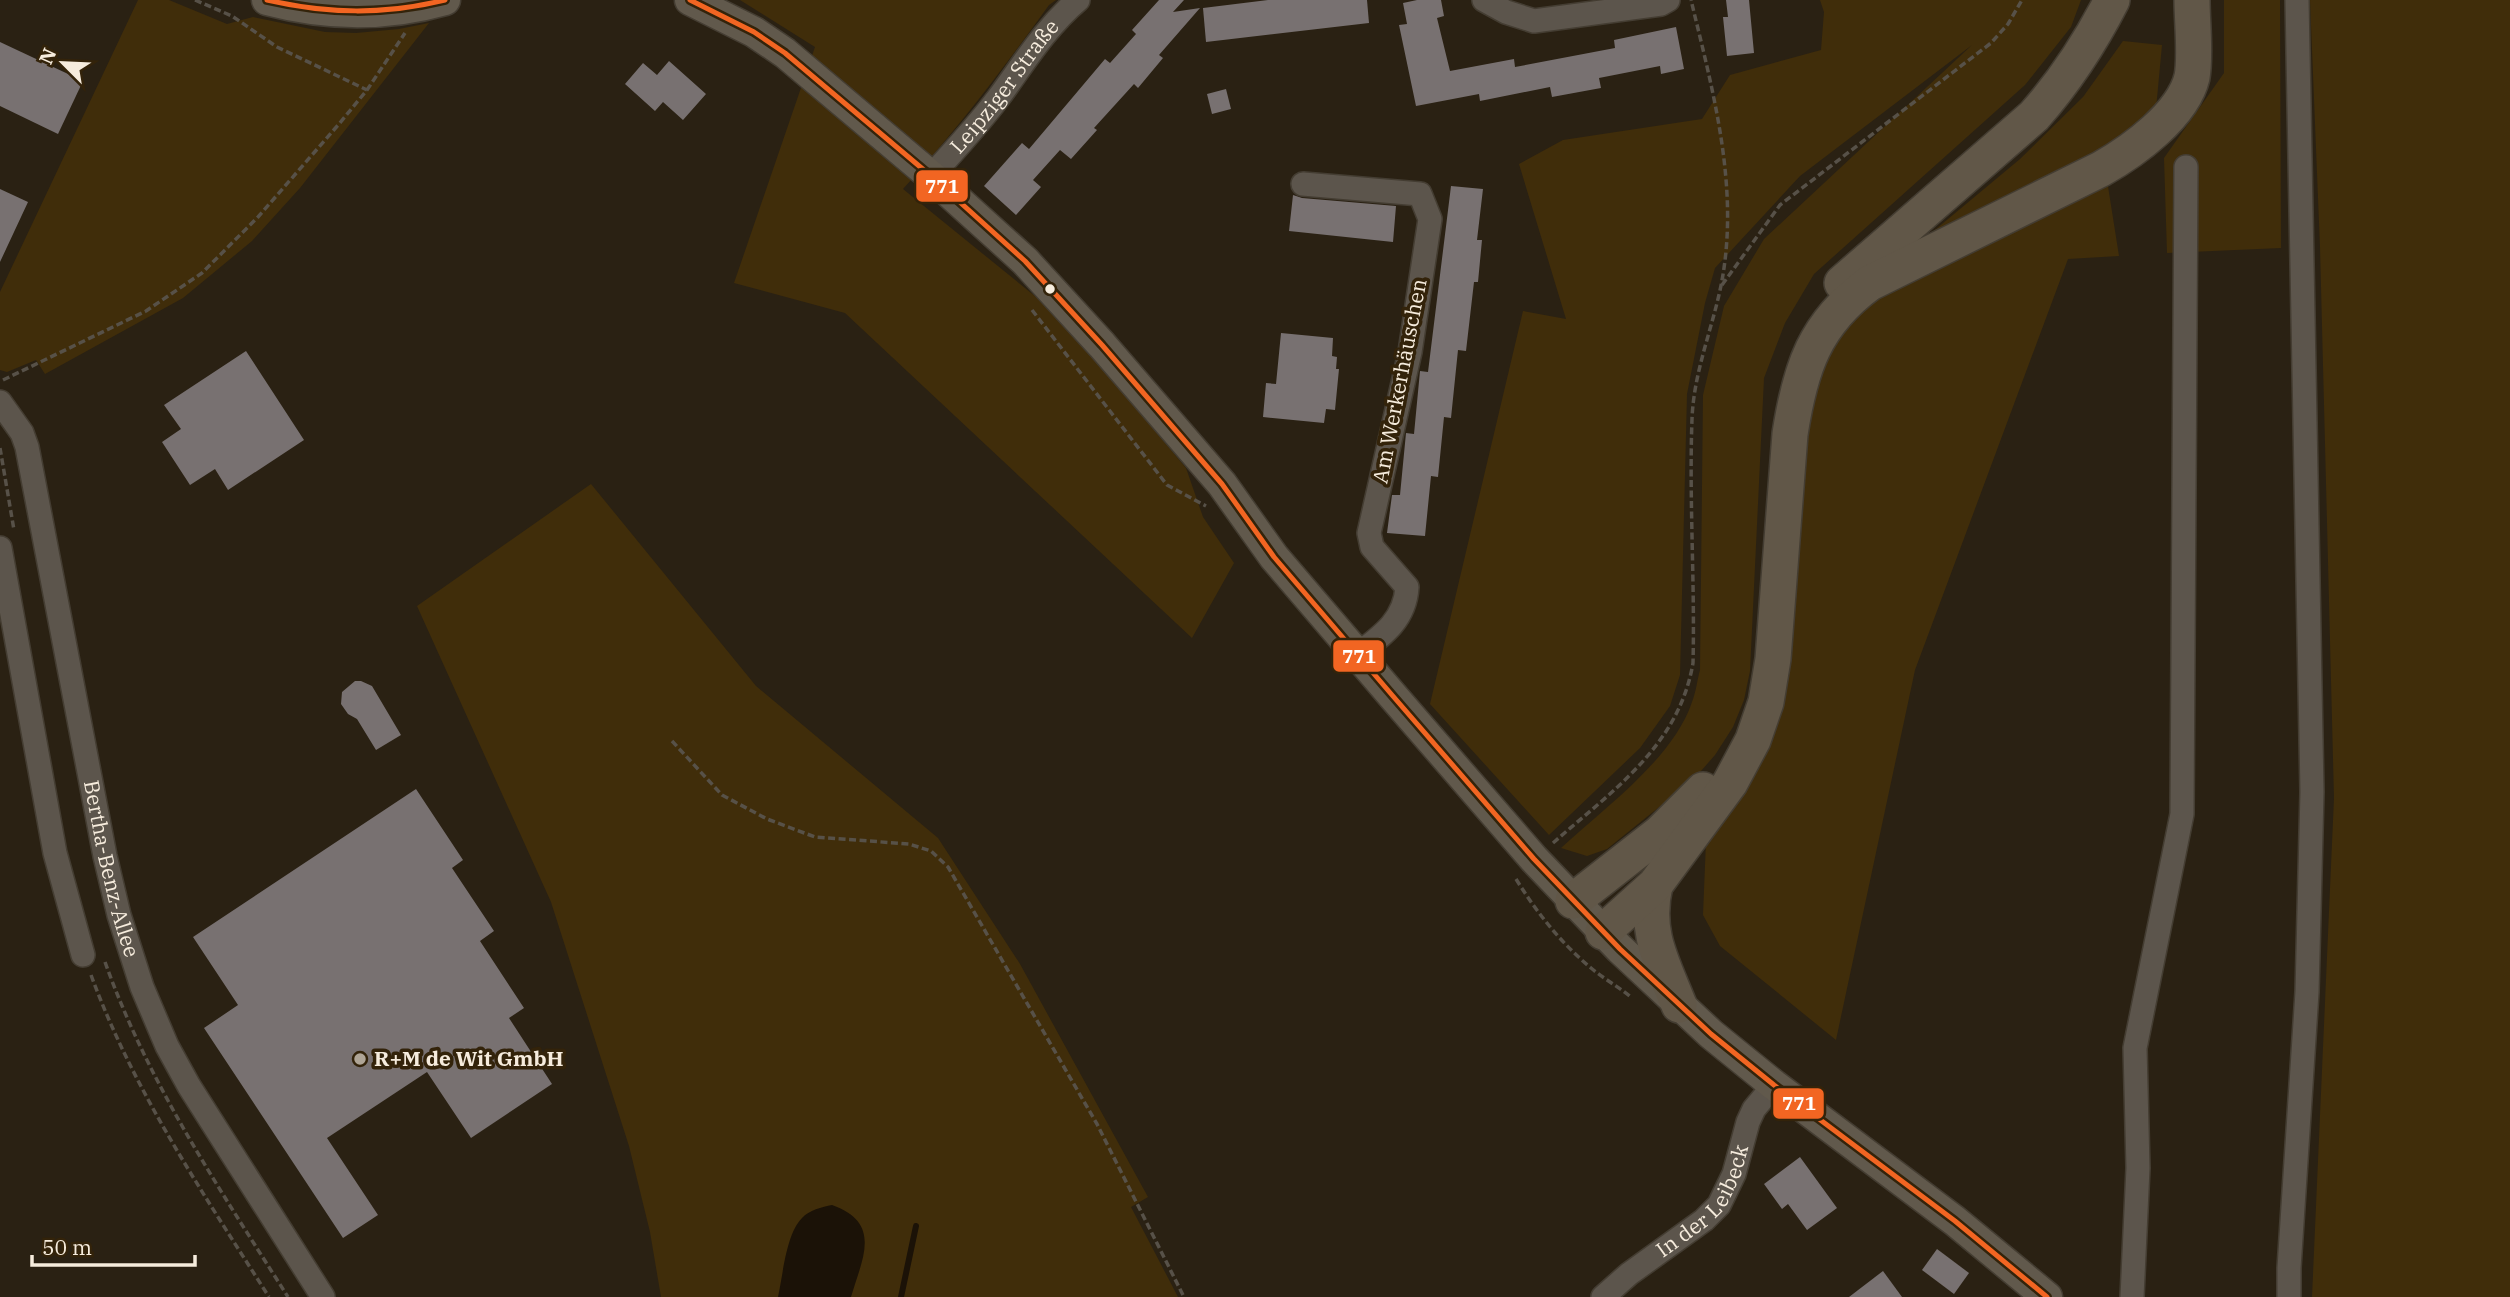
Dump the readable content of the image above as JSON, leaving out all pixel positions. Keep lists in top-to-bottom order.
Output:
{
  "streets": {
    "street": [
      "Leipziger Straße",
      "Am Werkerhäuschen",
      "Bertha-Benz-Allee",
      "In der Leibeck"
    ]
  },
  "places": ["R+M de Wit GmbH"],
  "lines": ["transit line 771"],
  "scale_bar": "50 m",
  "north": "top left"
}
